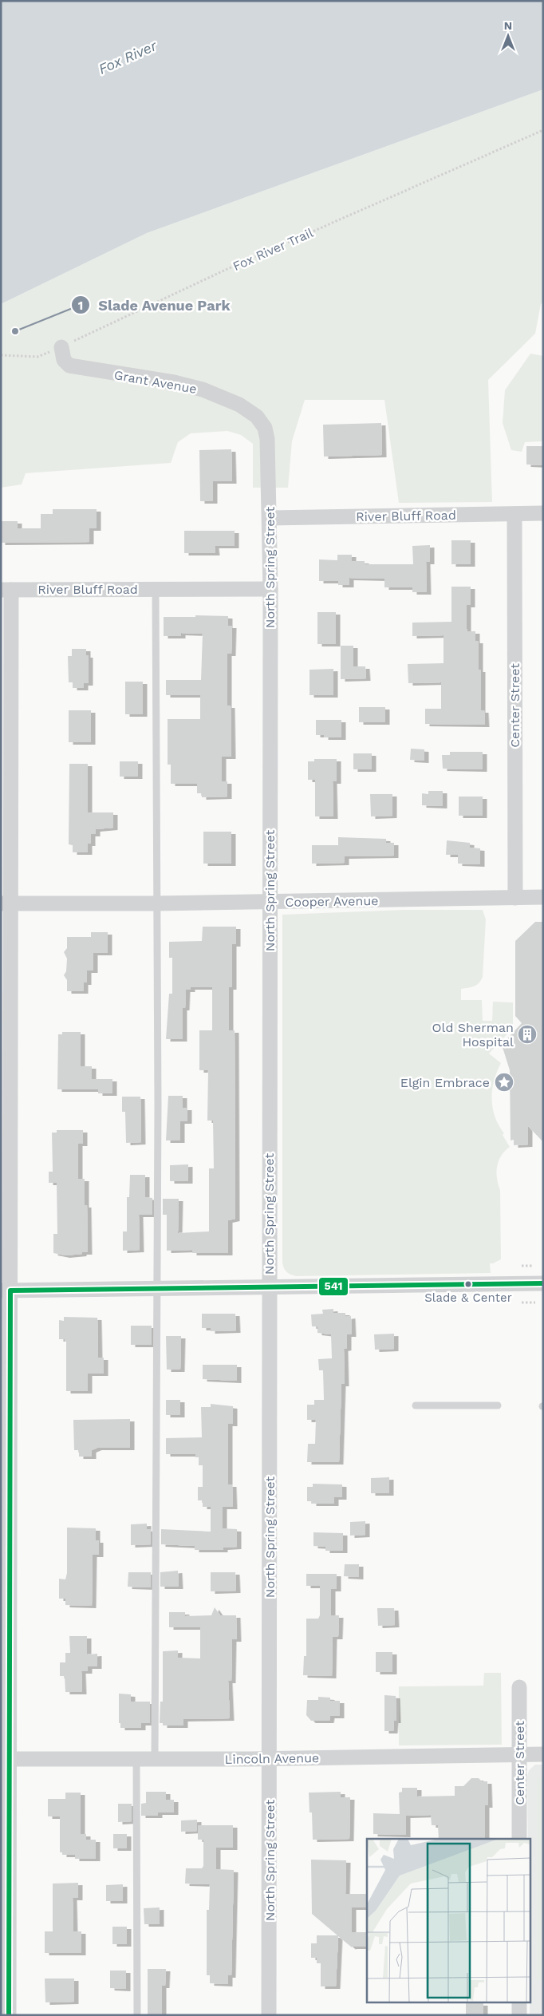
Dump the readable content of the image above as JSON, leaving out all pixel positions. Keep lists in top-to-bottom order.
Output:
{
  "streets": {
    "street": [
      "Grant Avenue",
      "River Bluff Road",
      "North Spring Street",
      "Center Street",
      "Cooper Avenue",
      "Lincoln Avenue"
    ],
    "path": ["Fox River Trail"]
  },
  "crossings": [
    ["Fox River Trail", "Grant Avenue"],
    ["Grant Avenue", "North Spring Street"],
    ["River Bluff Road", "North Spring Street"],
    ["River Bluff Road", "Center Street"],
    ["North Spring Street", "Cooper Avenue"],
    ["North Spring Street", "Lincoln Avenue"],
    ["Center Street", "Cooper Avenue"],
    ["Center Street", "Lincoln Avenue"]
  ],
  "water": ["Fox River"],
  "places": {
    "other": ["Slade Avenue Park", "Slade & Center"],
    "building": ["Old Sherman Hospital"],
    "place": ["Elgin Embrace"]
  },
  "lines": ["transit line 541"],
  "north": "top"
}
